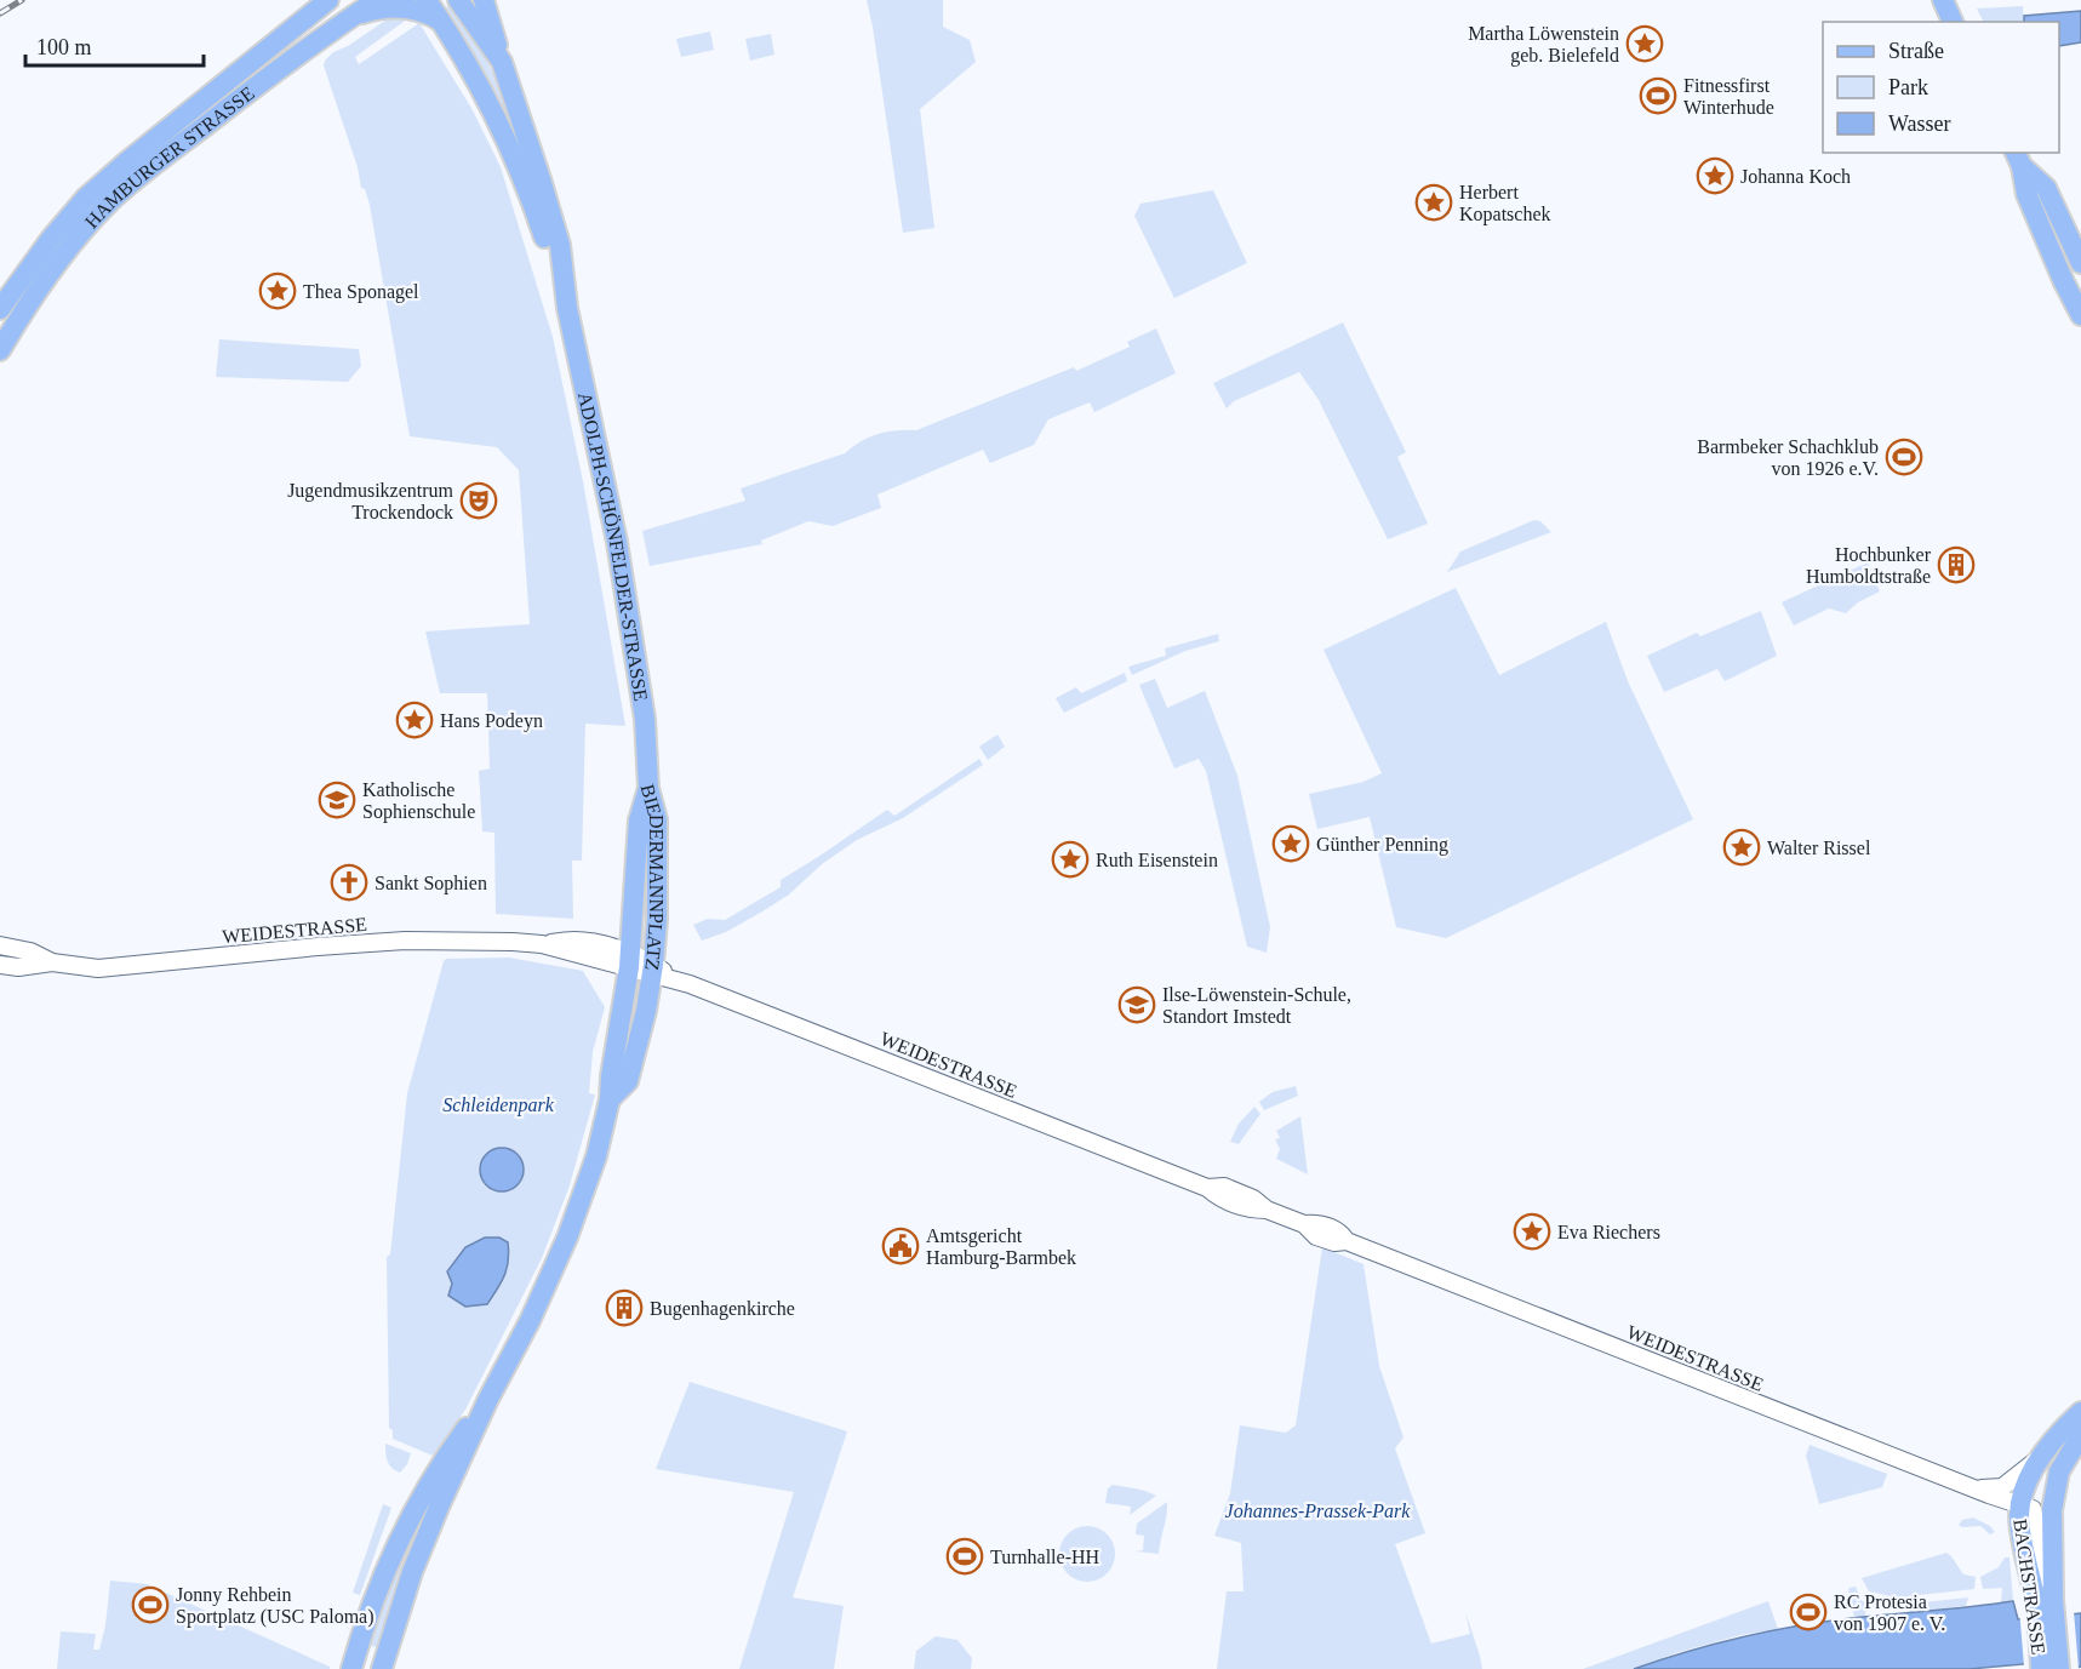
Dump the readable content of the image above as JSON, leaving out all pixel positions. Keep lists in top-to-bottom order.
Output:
{
  "streets": {
    "main road": [
      "HAMBURGER STRASSE",
      "ADOLPH-SCHÖNFELDER-STRASSE",
      "BIEDERMANNPLATZ",
      "BACHSTRASSE"
    ],
    "street": ["WEIDESTRASSE"]
  },
  "crossings": [
    ["ADOLPH-SCHÖNFELDER-STRASSE", "BIEDERMANNPLATZ"],
    ["BIEDERMANNPLATZ", "WEIDESTRASSE"],
    ["WEIDESTRASSE", "BACHSTRASSE"]
  ],
  "parks": ["Schleidenpark", "Johannes-Prassek-Park"],
  "places": {
    "place": [
      "Martha Löwenstein geb. Bielefeld",
      "Johanna Koch",
      "Herbert Kopatschek",
      "Thea Sponagel",
      "Hans Podeyn",
      "Günther Penning",
      "Walter Rissel",
      "Ruth Eisenstein",
      "Eva Riechers"
    ],
    "sports": [
      "Fitnessfirst Winterhude",
      "Barmbeker Schachklub von 1926 e.V.",
      "Turnhalle-HH",
      "Jonny Rehbein Sportplatz (USC Paloma)",
      "RC Protesia von 1907 e. V."
    ],
    "theatre": ["Jugendmusikzentrum Trockendock"],
    "building": ["Hochbunker Humboldtstraße", "Bugenhagenkirche"],
    "school or university": ["Katholische Sophienschule", "Ilse-Löwenstein-Schule, Standort Imstedt"],
    "church": ["Sankt Sophien"],
    "public building": ["Amtsgericht Hamburg-Barmbek"]
  },
  "legend": ["Straße", "Park", "Wasser"],
  "scale_bar": "100 m"
}
